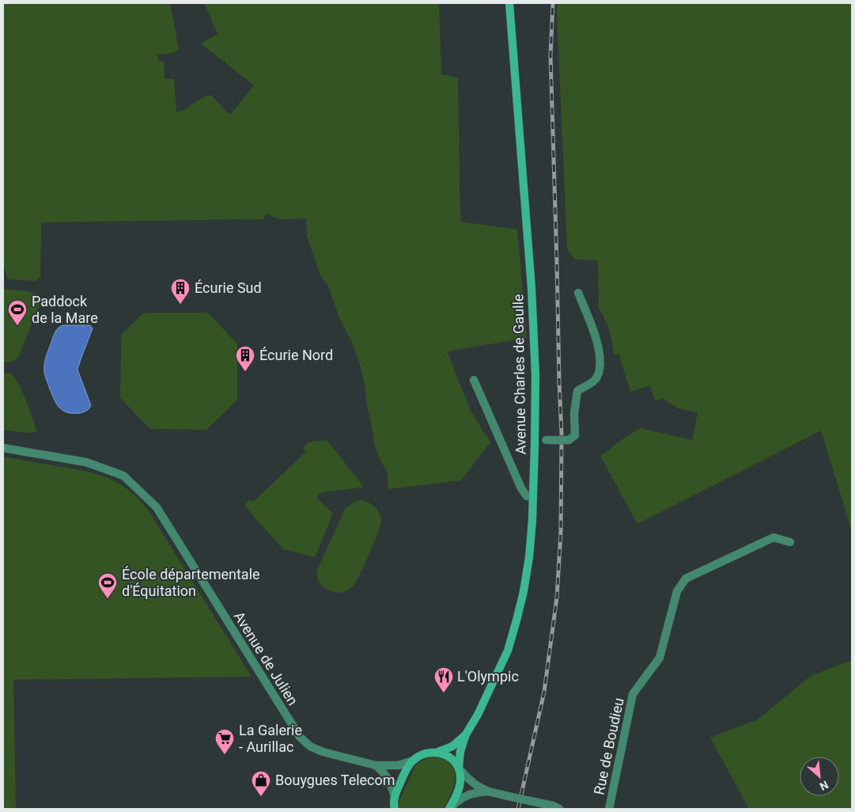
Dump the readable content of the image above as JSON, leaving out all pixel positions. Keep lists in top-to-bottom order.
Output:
{
  "streets": {
    "main road": ["Avenue Charles de Gaulle"],
    "street": ["Avenue de Julien", "Rue de Boudieu"]
  },
  "crossings": [
    ["Avenue Charles de Gaulle", "Avenue de Julien"]
  ],
  "places": {
    "building": ["Écurie Sud", "Écurie Nord"],
    "sports": ["Paddock de la Mare", "École départementale d'Équitation"],
    "restaurant": ["L'Olympic"],
    "supermarket": ["La Galerie - Aurillac"],
    "shop": ["Bouygues Telecom"]
  },
  "north": "bottom right"
}
